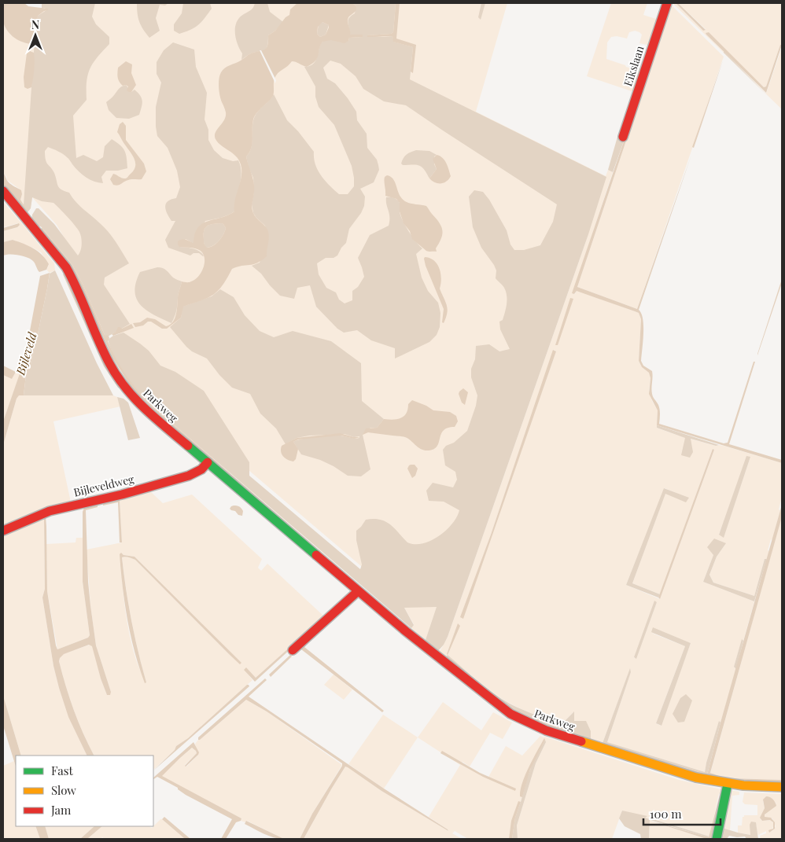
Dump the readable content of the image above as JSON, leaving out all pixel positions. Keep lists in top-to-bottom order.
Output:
{
  "streets": {
    "street": ["Eikslaan", "Parkweg", "Bijleveldweg"]
  },
  "crossings": [
    ["Parkweg", "Bijleveldweg"]
  ],
  "water": ["Bijleveld"],
  "legend": ["Fast", "Slow", "Jam"],
  "scale_bar": "100 m",
  "north": "top"
}
